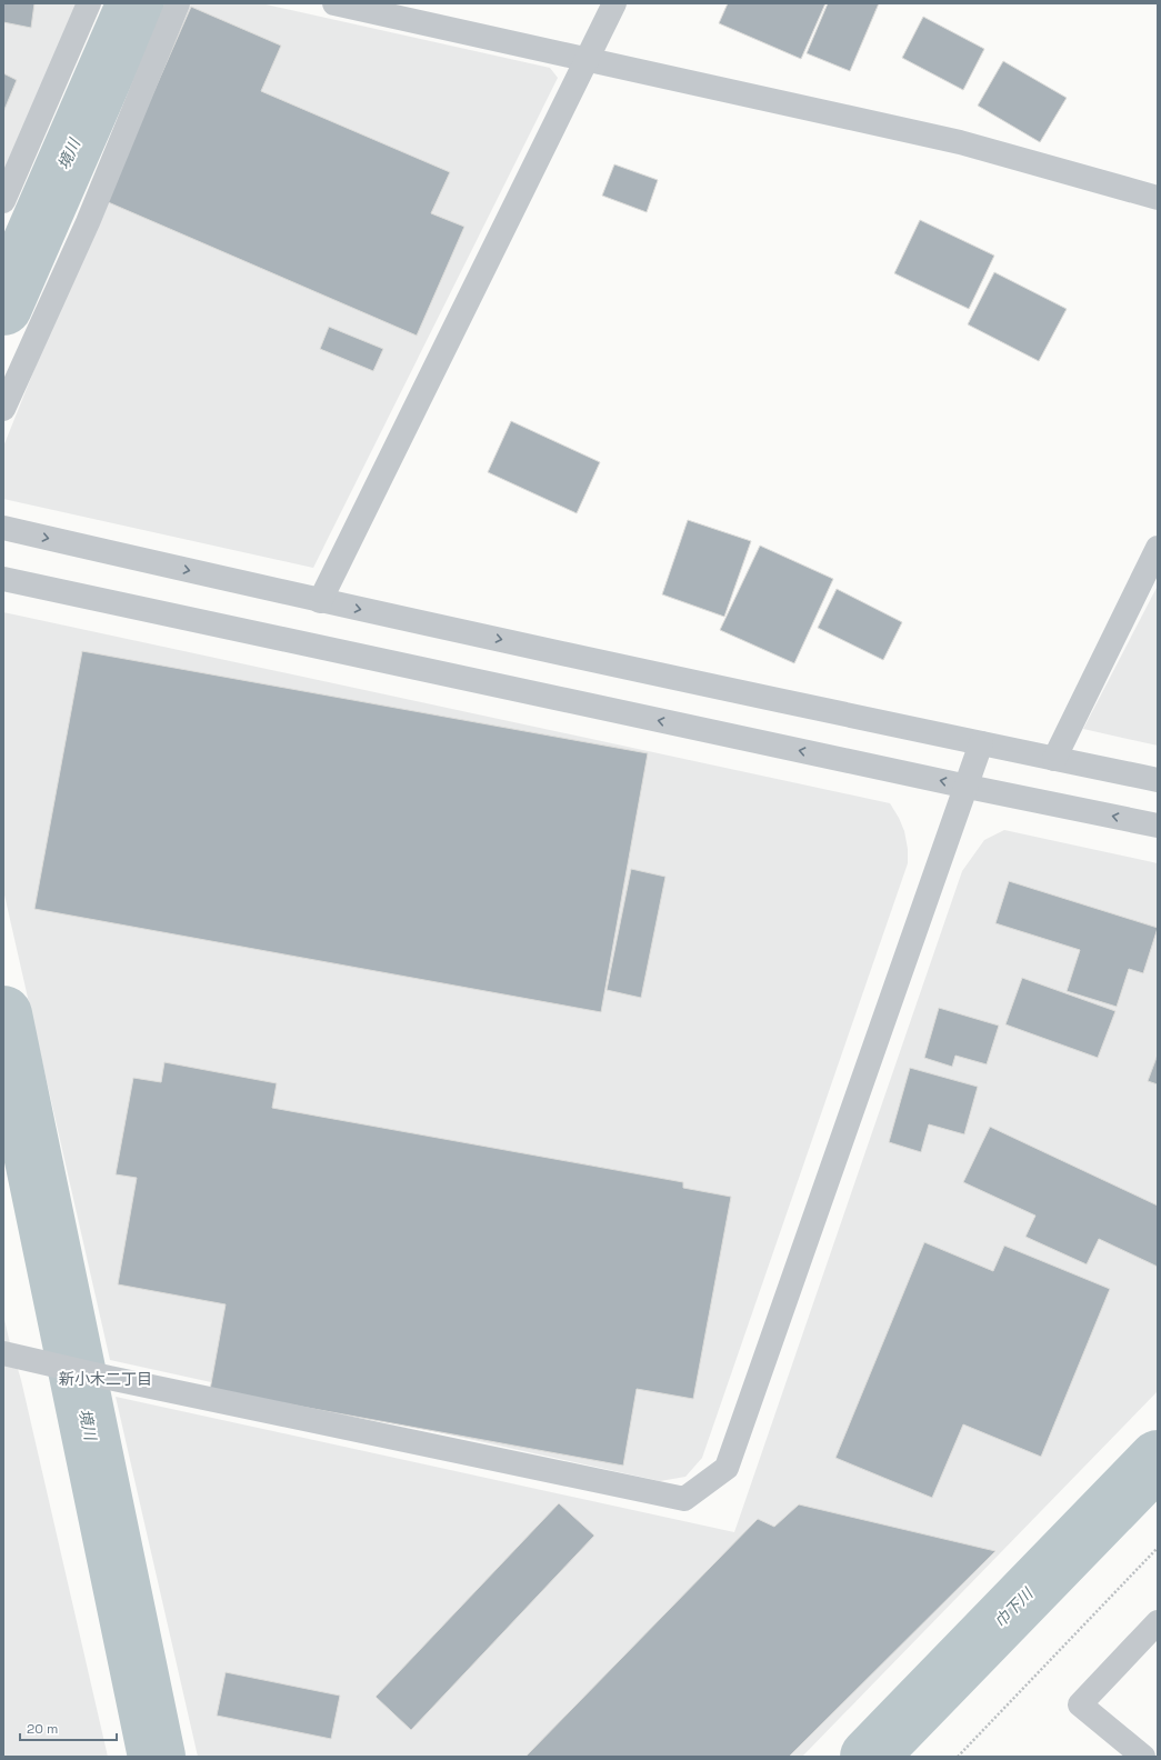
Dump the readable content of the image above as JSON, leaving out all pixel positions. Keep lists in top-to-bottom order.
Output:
{
  "districts": ["新小木二丁目"],
  "water": ["境川", "巾下川"],
  "scale_bar": "20 m"
}
